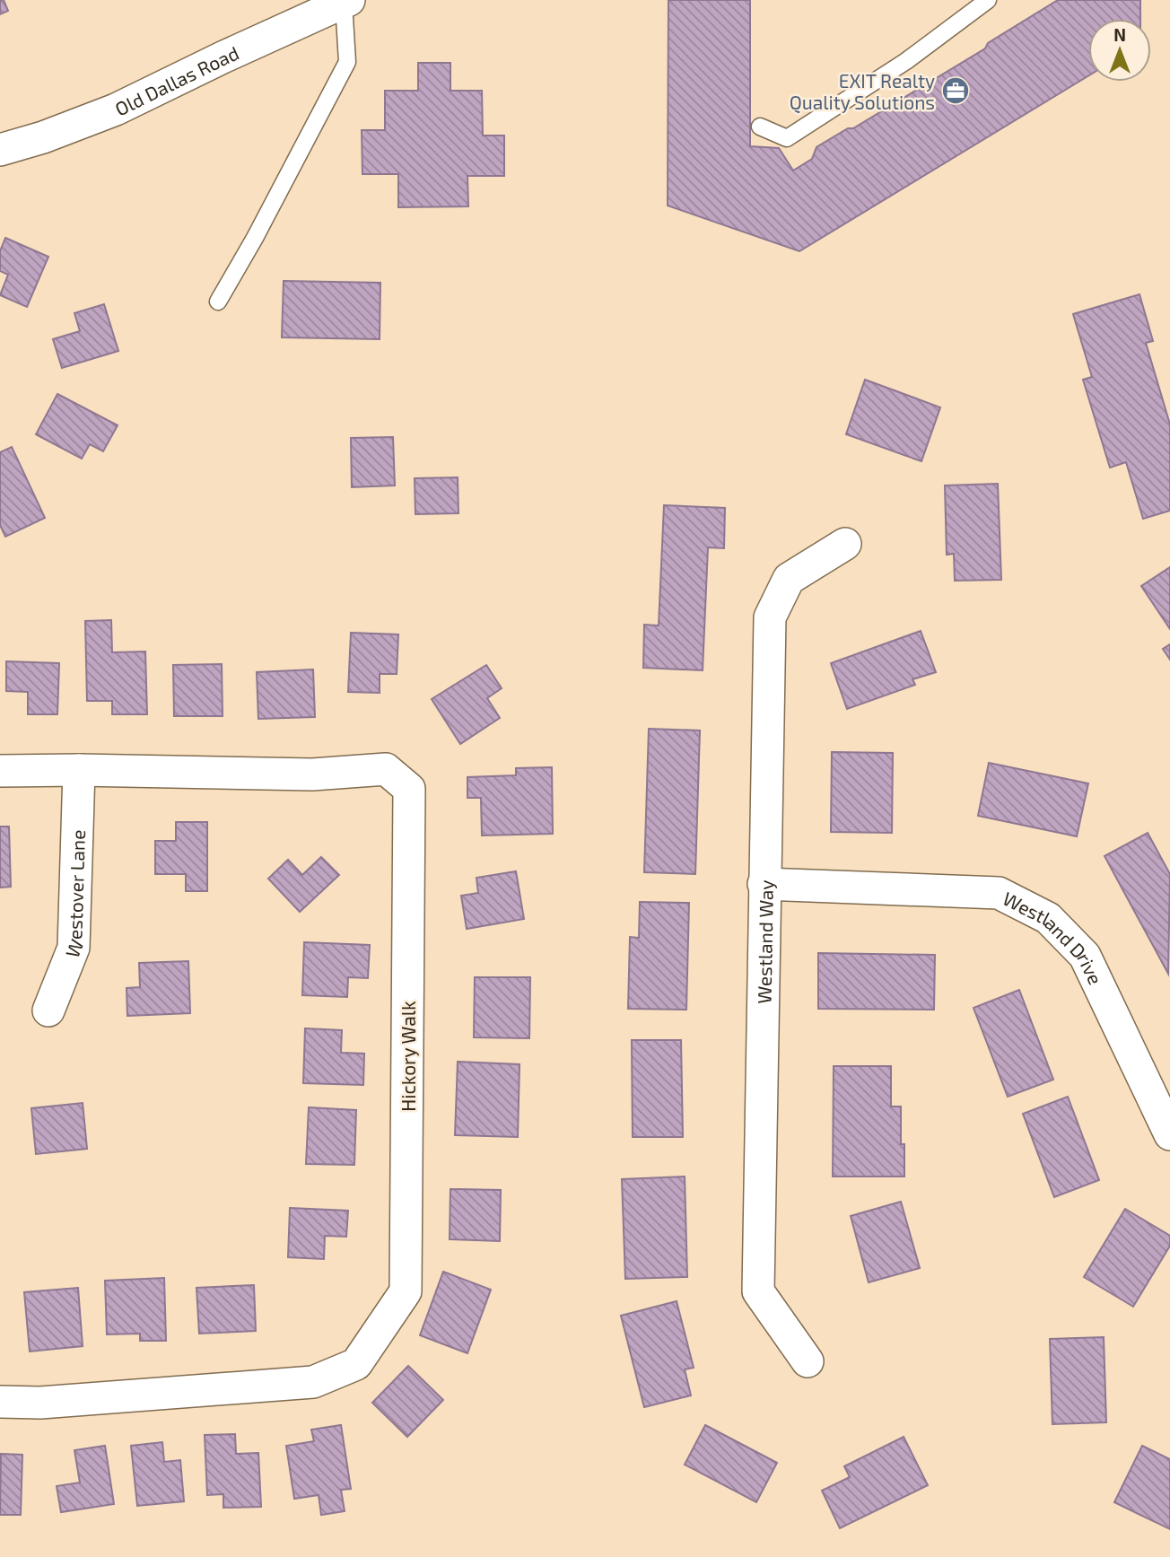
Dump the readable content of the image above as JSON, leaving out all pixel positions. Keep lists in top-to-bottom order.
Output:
{
  "streets": {
    "street": [
      "Old Dallas Road",
      "Westover Lane",
      "Westland Way",
      "Westland Drive",
      "Hickory Walk"
    ]
  },
  "crossings": [
    ["Westover Lane", "Hickory Walk"],
    ["Westland Way", "Westland Drive"]
  ],
  "places": {
    "office": ["EXIT Realty Quality Solutions"]
  },
  "north": "top"
}
